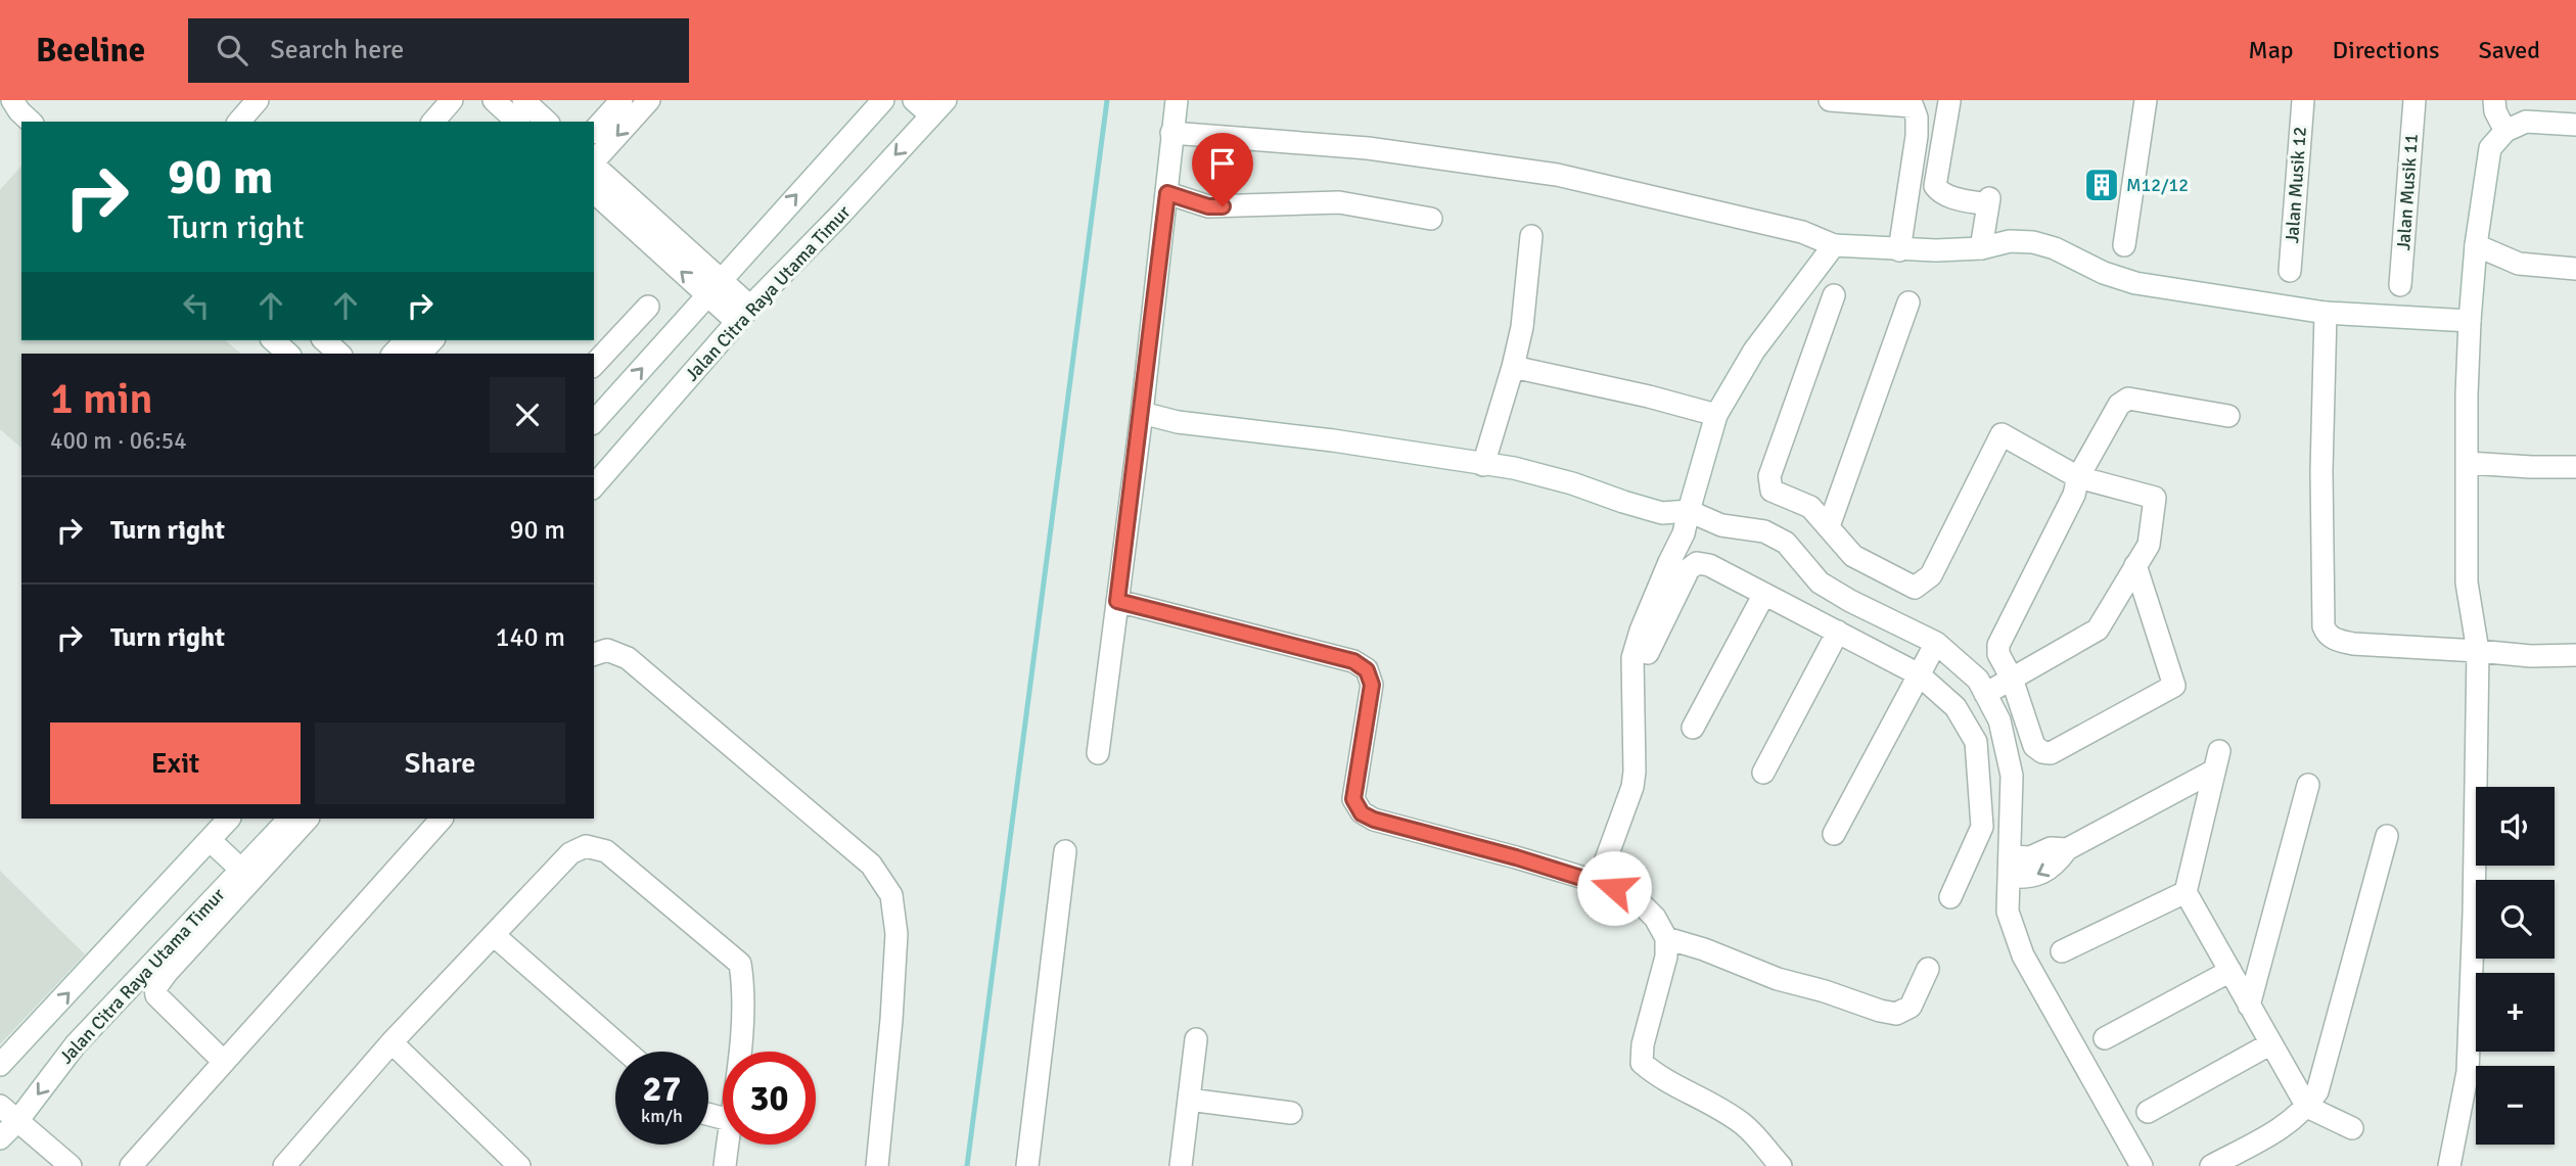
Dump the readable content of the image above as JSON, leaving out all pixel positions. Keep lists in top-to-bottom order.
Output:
{
  "streets": {
    "street": ["Jalan Musik 12", "Jalan Musik 11", "Jalan Citra Raya Utama Timur"]
  },
  "places": {
    "building": ["M12/12"]
  },
  "page": {
    "header": "Beeline",
    "search": "Search here",
    "nav": ["Map", "Directions", "Saved"],
    "turn": ["90 m", "Turn right"],
    "heading": ["1 min", "400 m · 06:54"],
    "list": [
      {
        "name": "Turn right",
        "value": "90 m"
      },
      {
        "name": "Turn right",
        "value": "140 m"
      }
    ],
    "buttons": ["Exit", "Share"],
    "map_buttons": ["+", "−"],
    "speed": "27 km/h",
    "limit": "30"
  }
}
